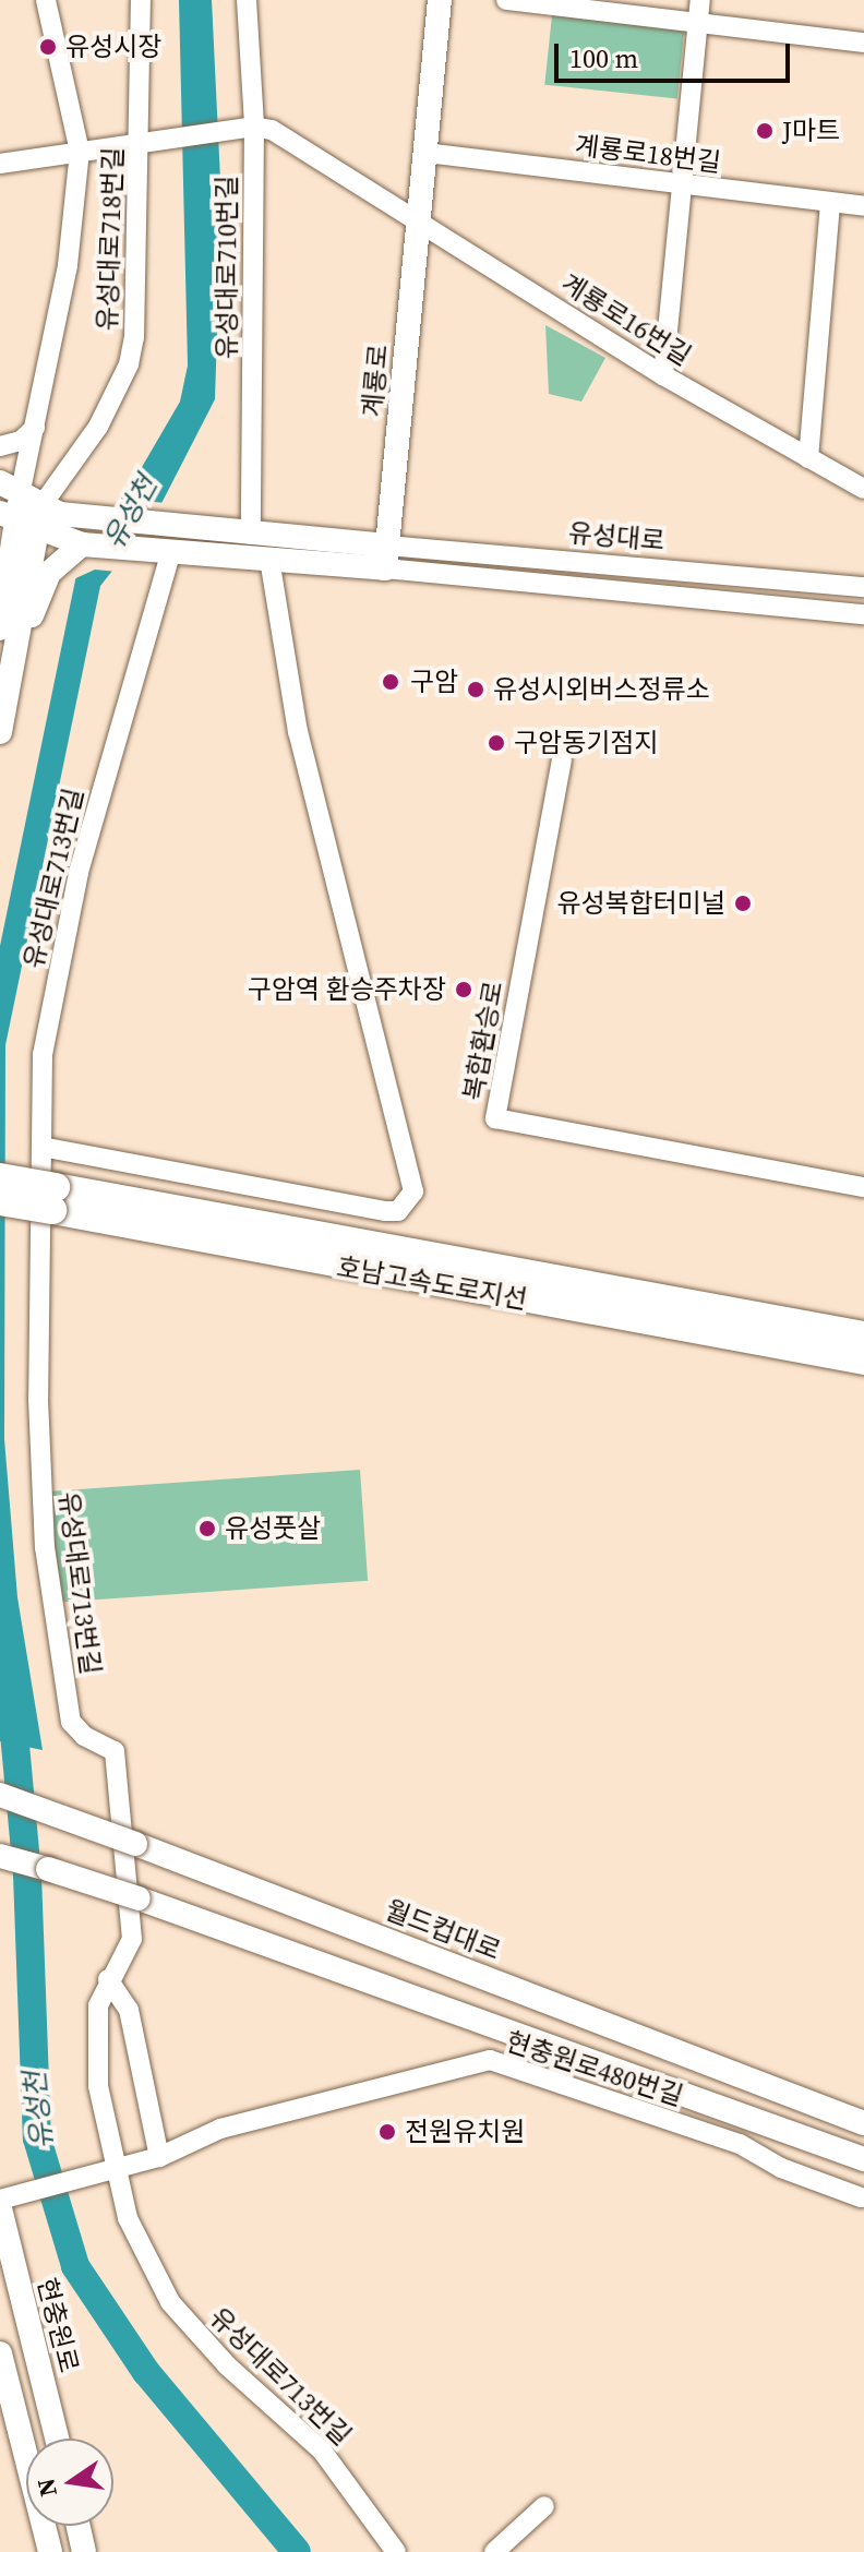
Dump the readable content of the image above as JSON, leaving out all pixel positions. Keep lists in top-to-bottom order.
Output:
{
  "streets": {
    "highway": ["호남고속도로지선"],
    "main road": [
      "계룡로",
      "유성대로",
      "월드컵대로",
      "현충원로"
    ],
    "street": [
      "계룡로18번길",
      "유성대로718번길",
      "유성대로710번길",
      "계룡로16번길",
      "유성대로713번길",
      "복합환승로",
      "현충원로480번길"
    ]
  },
  "crossings": [
    ["계룡로18번길", "계룡로"],
    ["유성대로718번길", "유성대로"],
    ["계룡로16번길", "계룡로"],
    ["계룡로", "유성대로"],
    ["유성대로", "유성대로713번길"],
    ["유성대로713번길", "현충원로480번길"]
  ],
  "water": ["유성천"],
  "places": [
    "유성시장",
    "J마트",
    "구암",
    "유성시외버스정류소",
    "구암동기점지",
    "유성복합터미널",
    "구암역 환승주차장",
    "유성풋살",
    "전원유치원"
  ],
  "scale_bar": "100 m",
  "north": "left"
}
